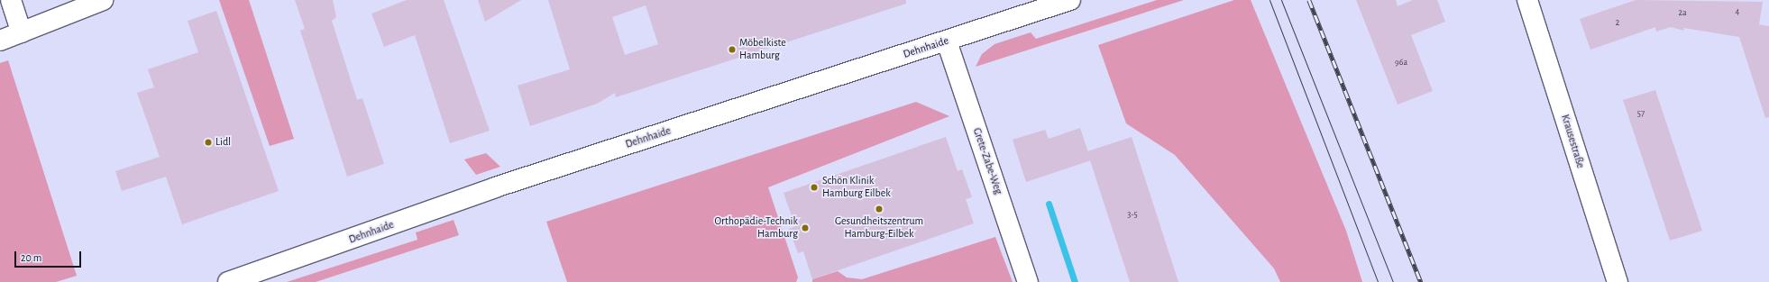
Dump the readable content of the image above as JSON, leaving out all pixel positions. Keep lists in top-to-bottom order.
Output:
{
  "streets": {
    "main road": ["Dehnhaide", "Krausestraße", "Grete-Zabe-Weg"]
  },
  "crossings": [
    ["Dehnhaide", "Grete-Zabe-Weg"]
  ],
  "places": [
    "Möbelkiste Hamburg",
    "Lidl",
    "Schön Klinik Hamburg Eilbek",
    "Gesundheitszentrum Hamburg-Eilbek",
    "Orthopädie-Technik Hamburg"
  ],
  "house_numbers": [
    "4",
    "2a",
    "2",
    "96a",
    "57",
    "3-5"
  ],
  "scale_bar": "20 m"
}
